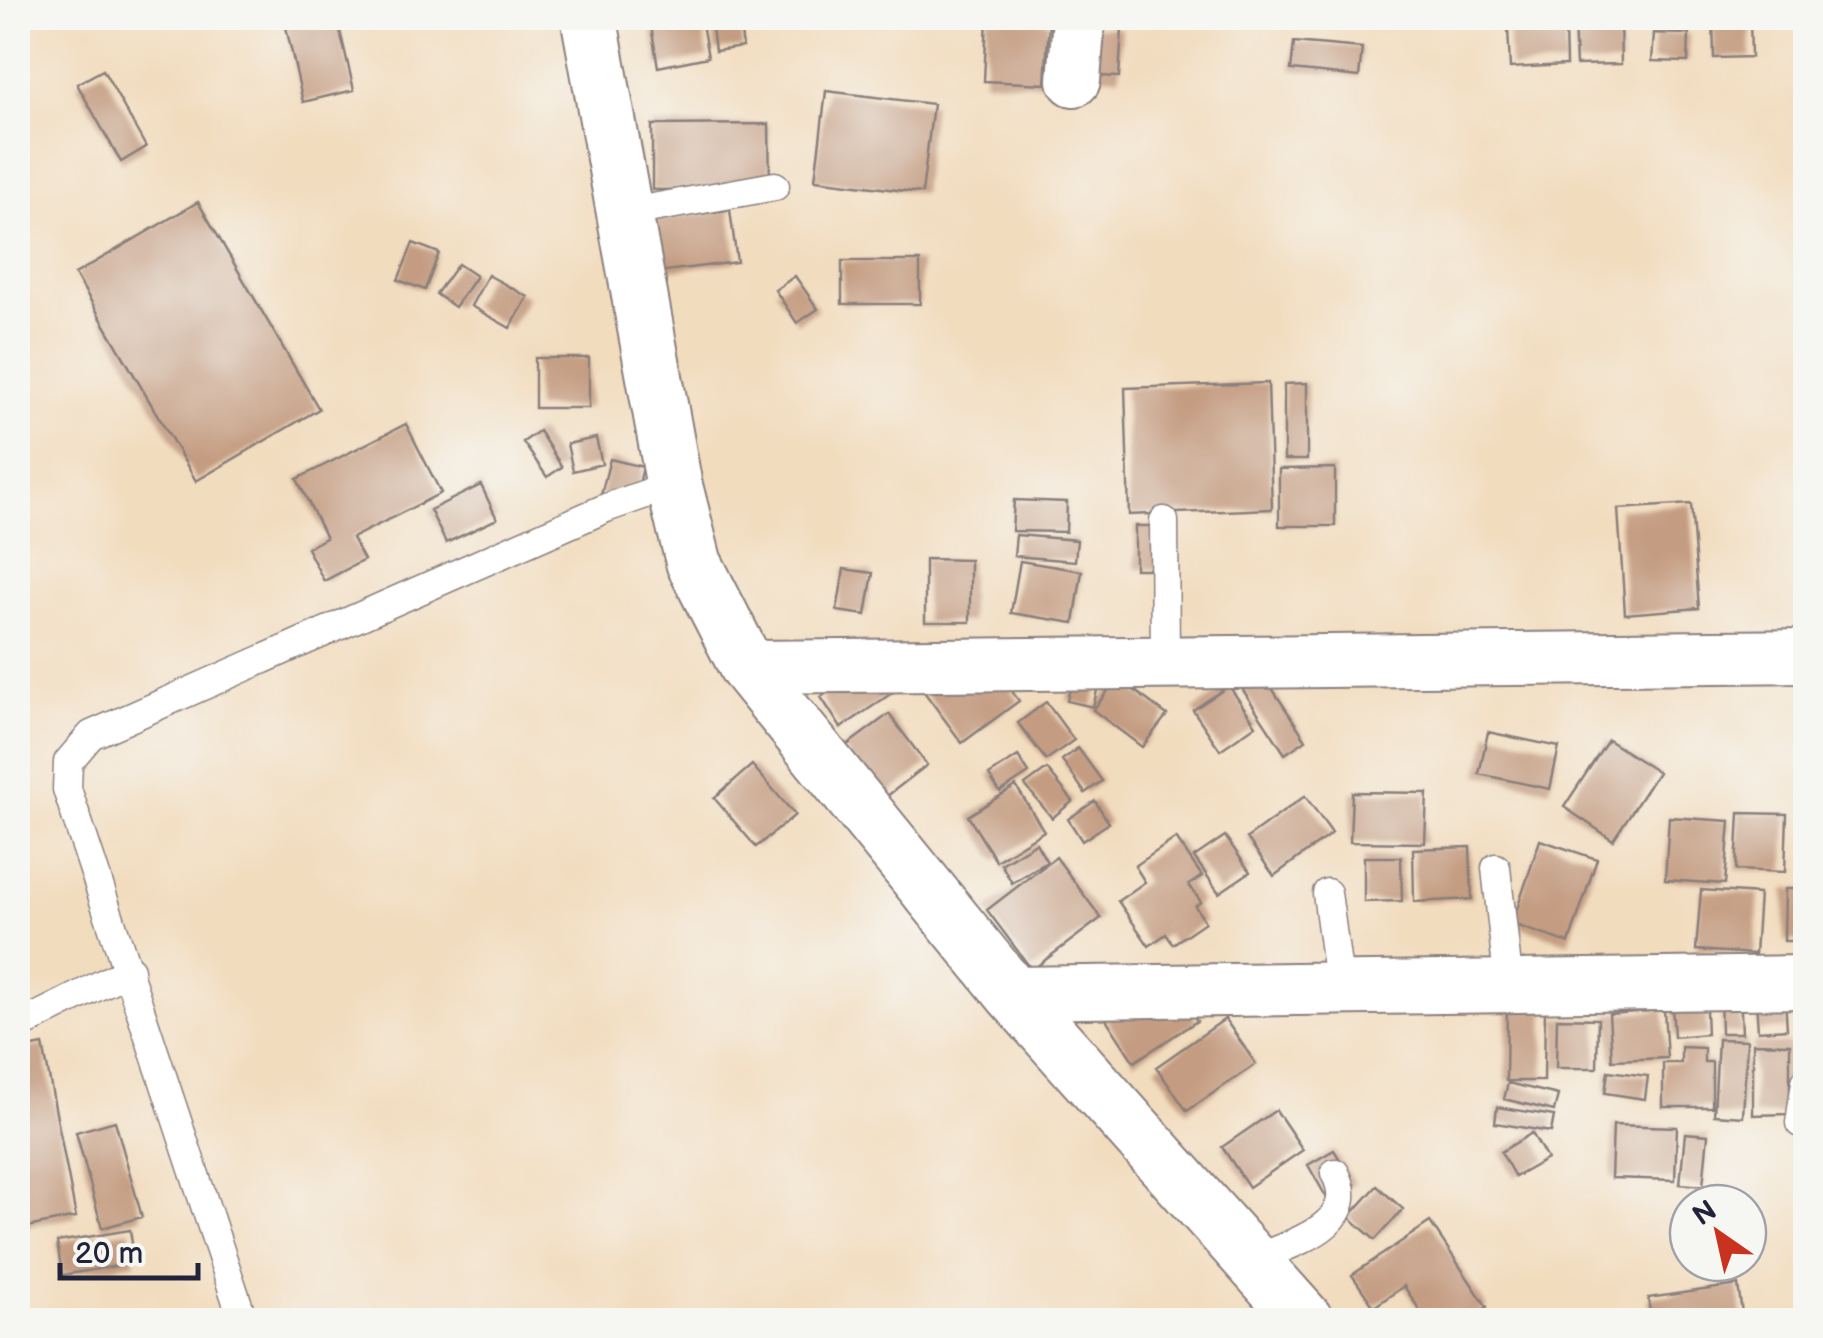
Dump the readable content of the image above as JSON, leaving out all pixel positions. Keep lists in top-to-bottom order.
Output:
{
  "scale_bar": "20 m",
  "north": "top left"
}
